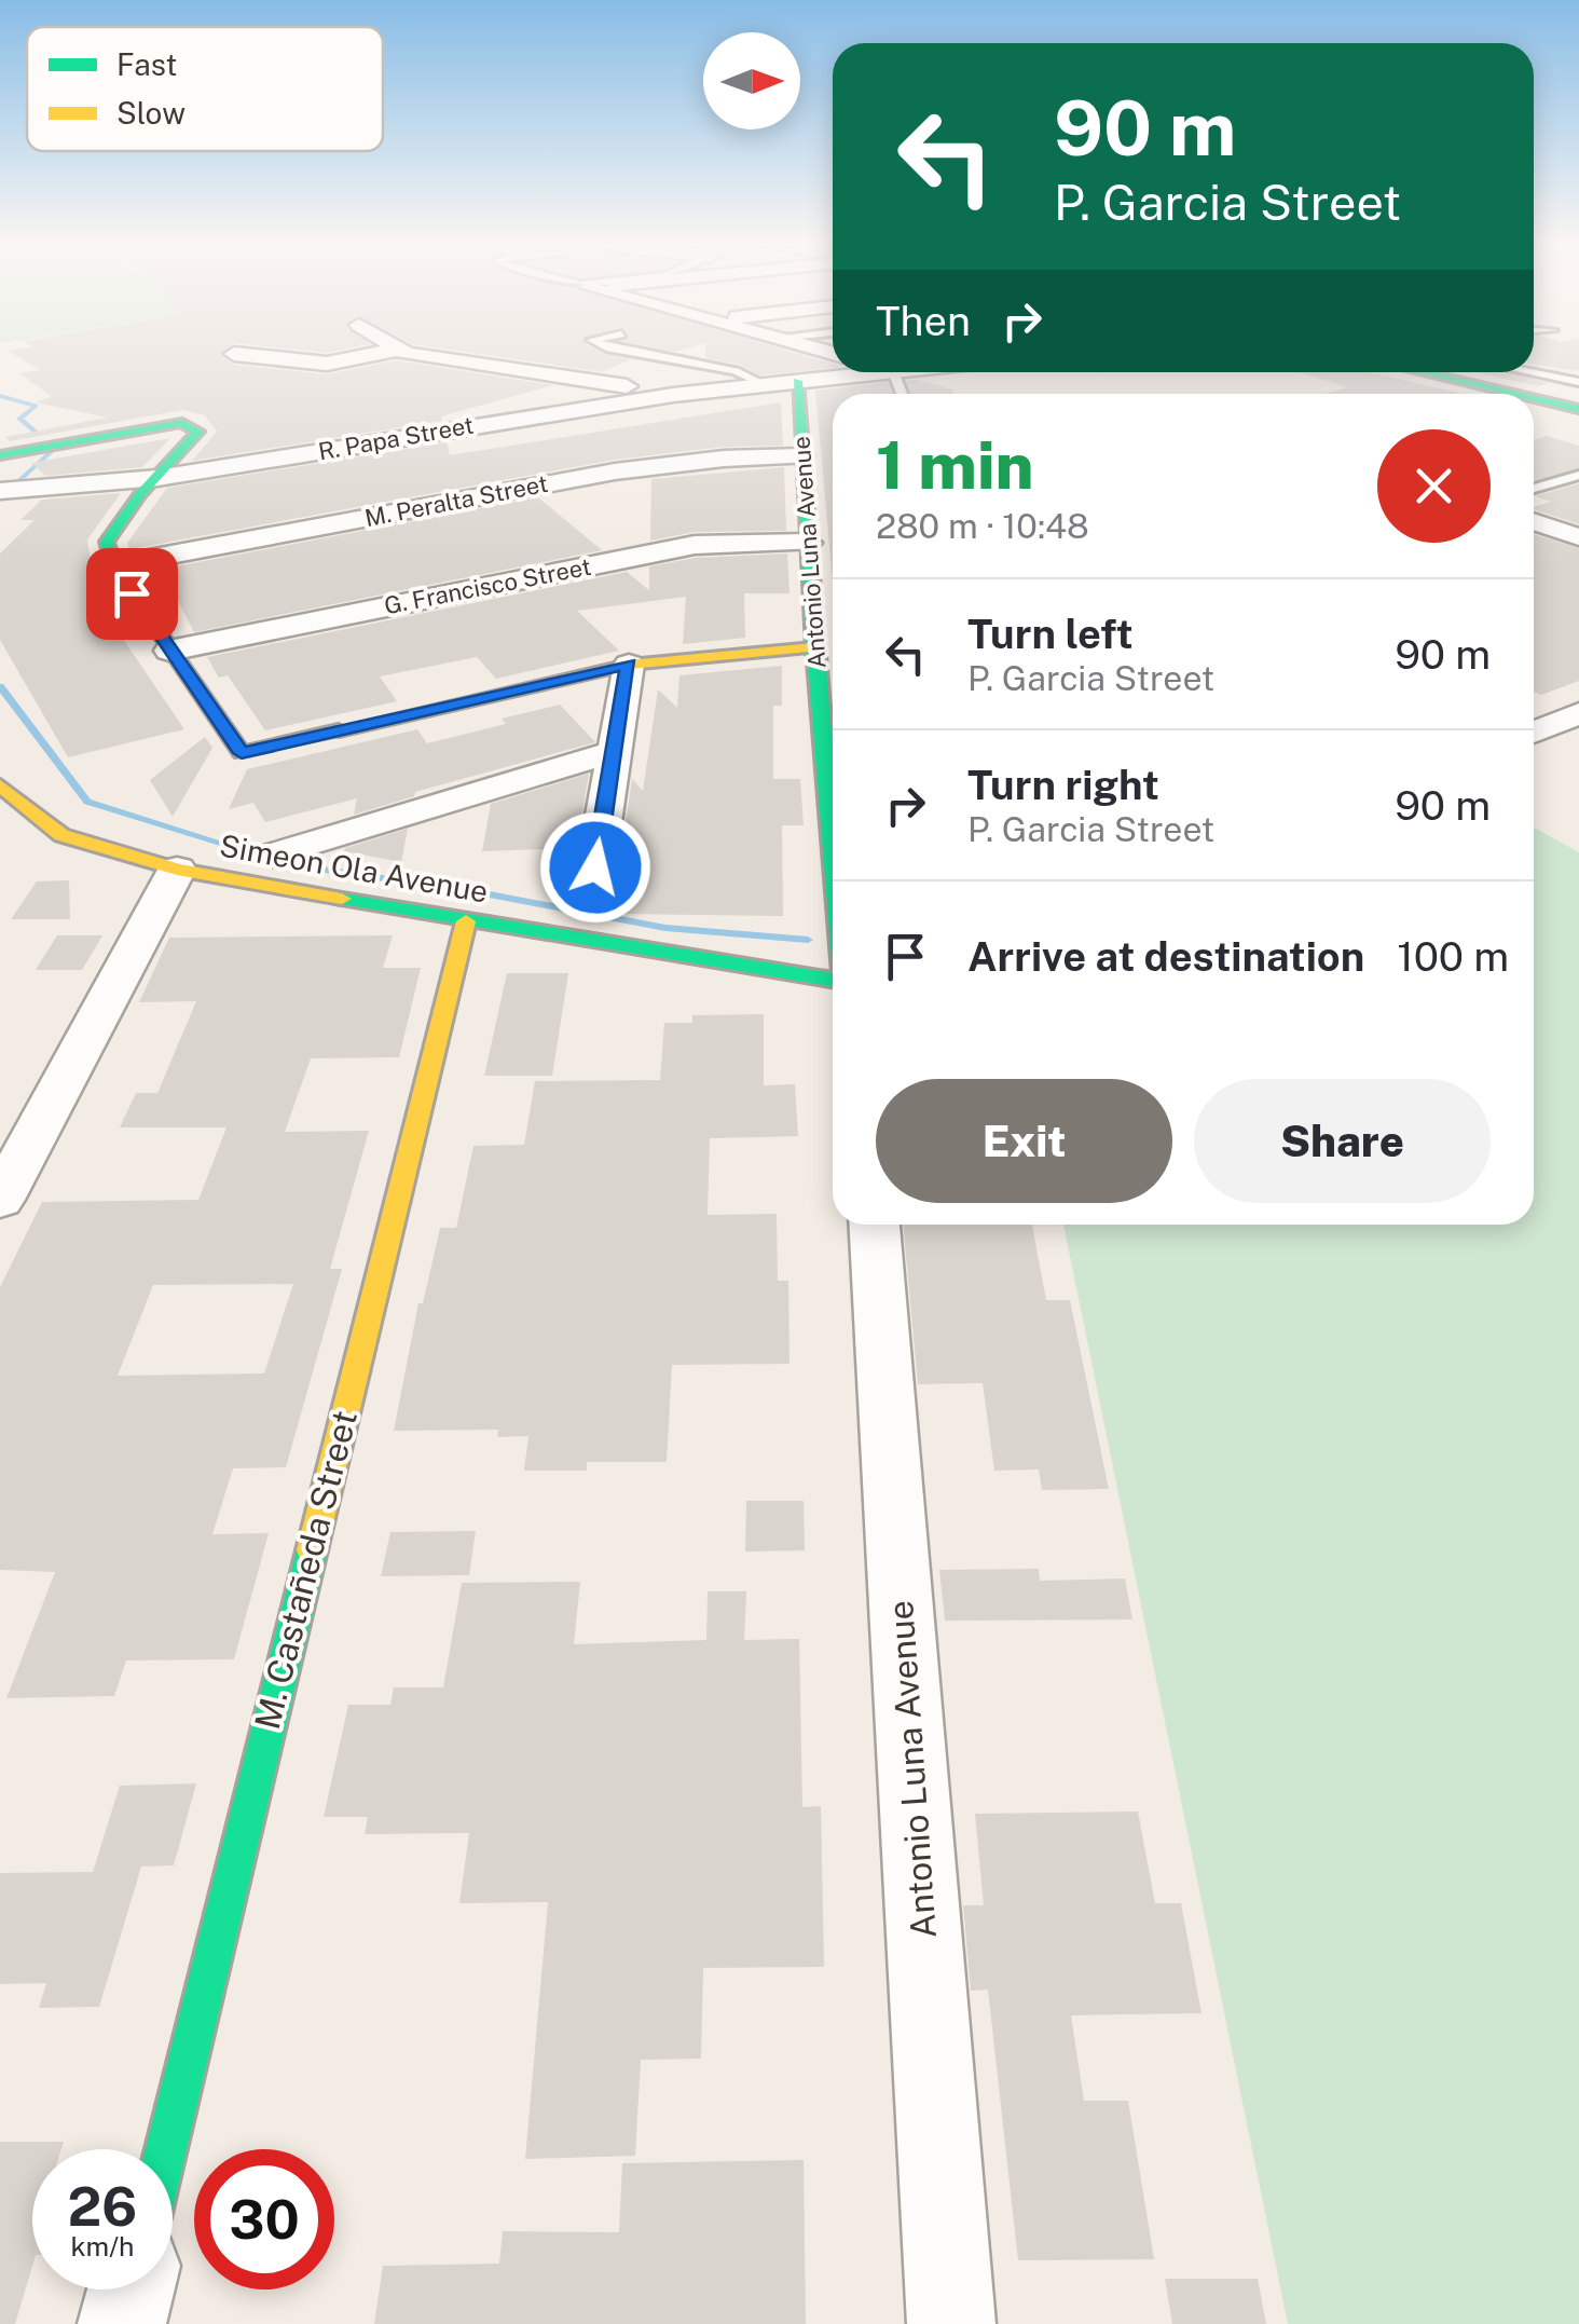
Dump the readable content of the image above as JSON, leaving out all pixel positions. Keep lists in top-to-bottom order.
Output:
{
  "streets": {
    "street": [
      "R. Papa Street",
      "M. Peralta Street",
      "Antonio Luna Avenue",
      "G. Francisco Street",
      "Simeon Ola Avenue",
      "M. Castañeda Street"
    ]
  },
  "crossings": [
    ["R. Papa Street", "Antonio Luna Avenue"],
    ["M. Peralta Street", "Antonio Luna Avenue"],
    ["Antonio Luna Avenue", "G. Francisco Street"],
    ["Simeon Ola Avenue", "M. Castañeda Street"]
  ],
  "legend": ["Fast", "Slow"],
  "north": "right",
  "page": {
    "turn": ["90 m", "P. Garcia Street"],
    "then": "Then",
    "heading": ["1 min", "280 m · 10:48"],
    "list": [
      {
        "name": "Turn left",
        "note": "P. Garcia Street",
        "value": "90 m"
      },
      {
        "name": "Turn right",
        "note": "P. Garcia Street",
        "value": "90 m"
      },
      {
        "name": "Arrive at destination",
        "value": "100 m"
      }
    ],
    "buttons": ["Exit", "Share"],
    "speed": "26 km/h",
    "limit": "30"
  }
}
